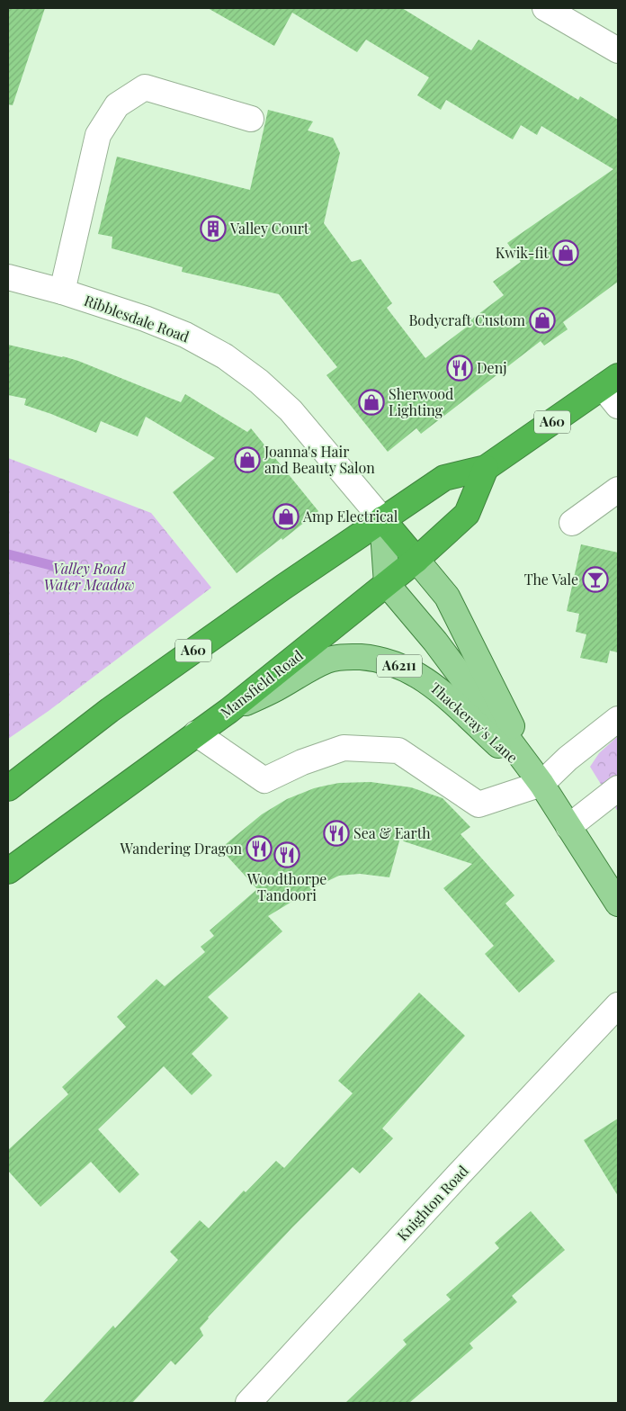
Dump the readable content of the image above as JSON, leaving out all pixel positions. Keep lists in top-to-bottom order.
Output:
{
  "streets": {
    "highway": ["A60", "Mansfield Road"],
    "main road": ["A6211", "Thackeray's Lane"],
    "street": ["Ribblesdale Road", "Knighton Road"]
  },
  "crossings": [
    ["Ribblesdale Road", "A60"],
    ["A60", "Mansfield Road"],
    ["Mansfield Road", "Thackeray's Lane"]
  ],
  "parks": ["Valley Road Water Meadow"],
  "places": {
    "building": ["Valley Court"],
    "shop": [
      "Kwik-fit",
      "Bodycraft Custom",
      "Sherwood Lighting",
      "Joanna's Hair and Beauty Salon",
      "Amp Electrical"
    ],
    "restaurant": [
      "Denj",
      "Sea & Earth",
      "Wandering Dragon",
      "Woodthorpe Tandoori"
    ],
    "bar": ["The Vale"]
  }
}
